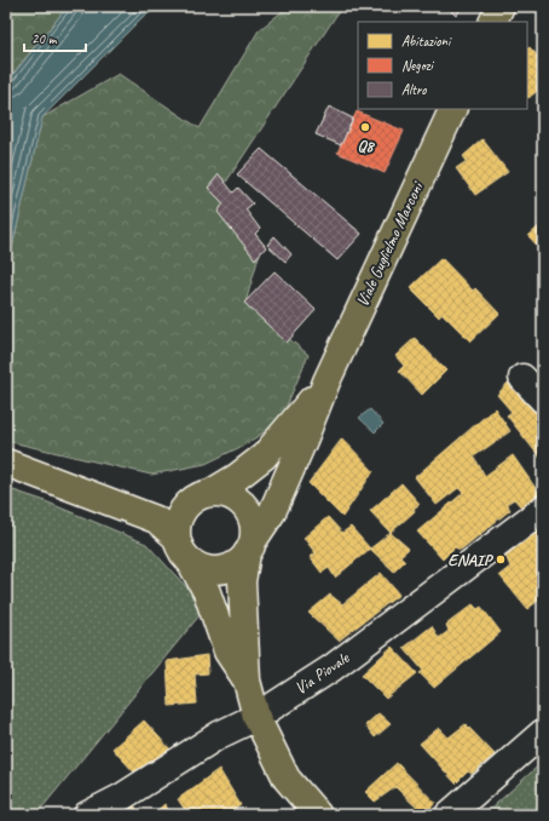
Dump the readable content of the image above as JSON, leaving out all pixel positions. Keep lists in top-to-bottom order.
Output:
{
  "streets": {
    "main road": ["Viale Guglielmo Marconi"],
    "street": ["Via Piovale"]
  },
  "crossings": [
    ["Viale Guglielmo Marconi", "Via Piovale"]
  ],
  "places": ["Q8", "ENAIP"],
  "legend": ["Abitazioni", "Negozi", "Altro"],
  "scale_bar": "20 m"
}
